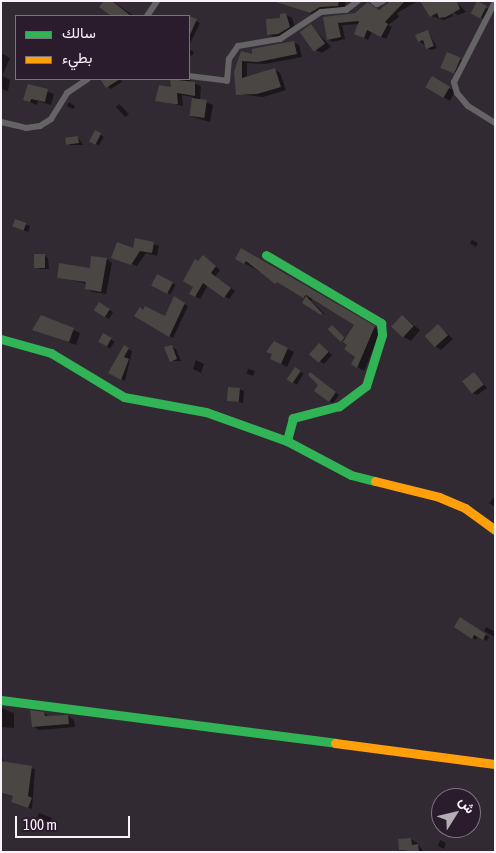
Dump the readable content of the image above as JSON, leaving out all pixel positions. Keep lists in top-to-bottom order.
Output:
{
  "legend": ["سالك", "بطيء"],
  "scale_bar": "100 m",
  "north": "top right"
}
